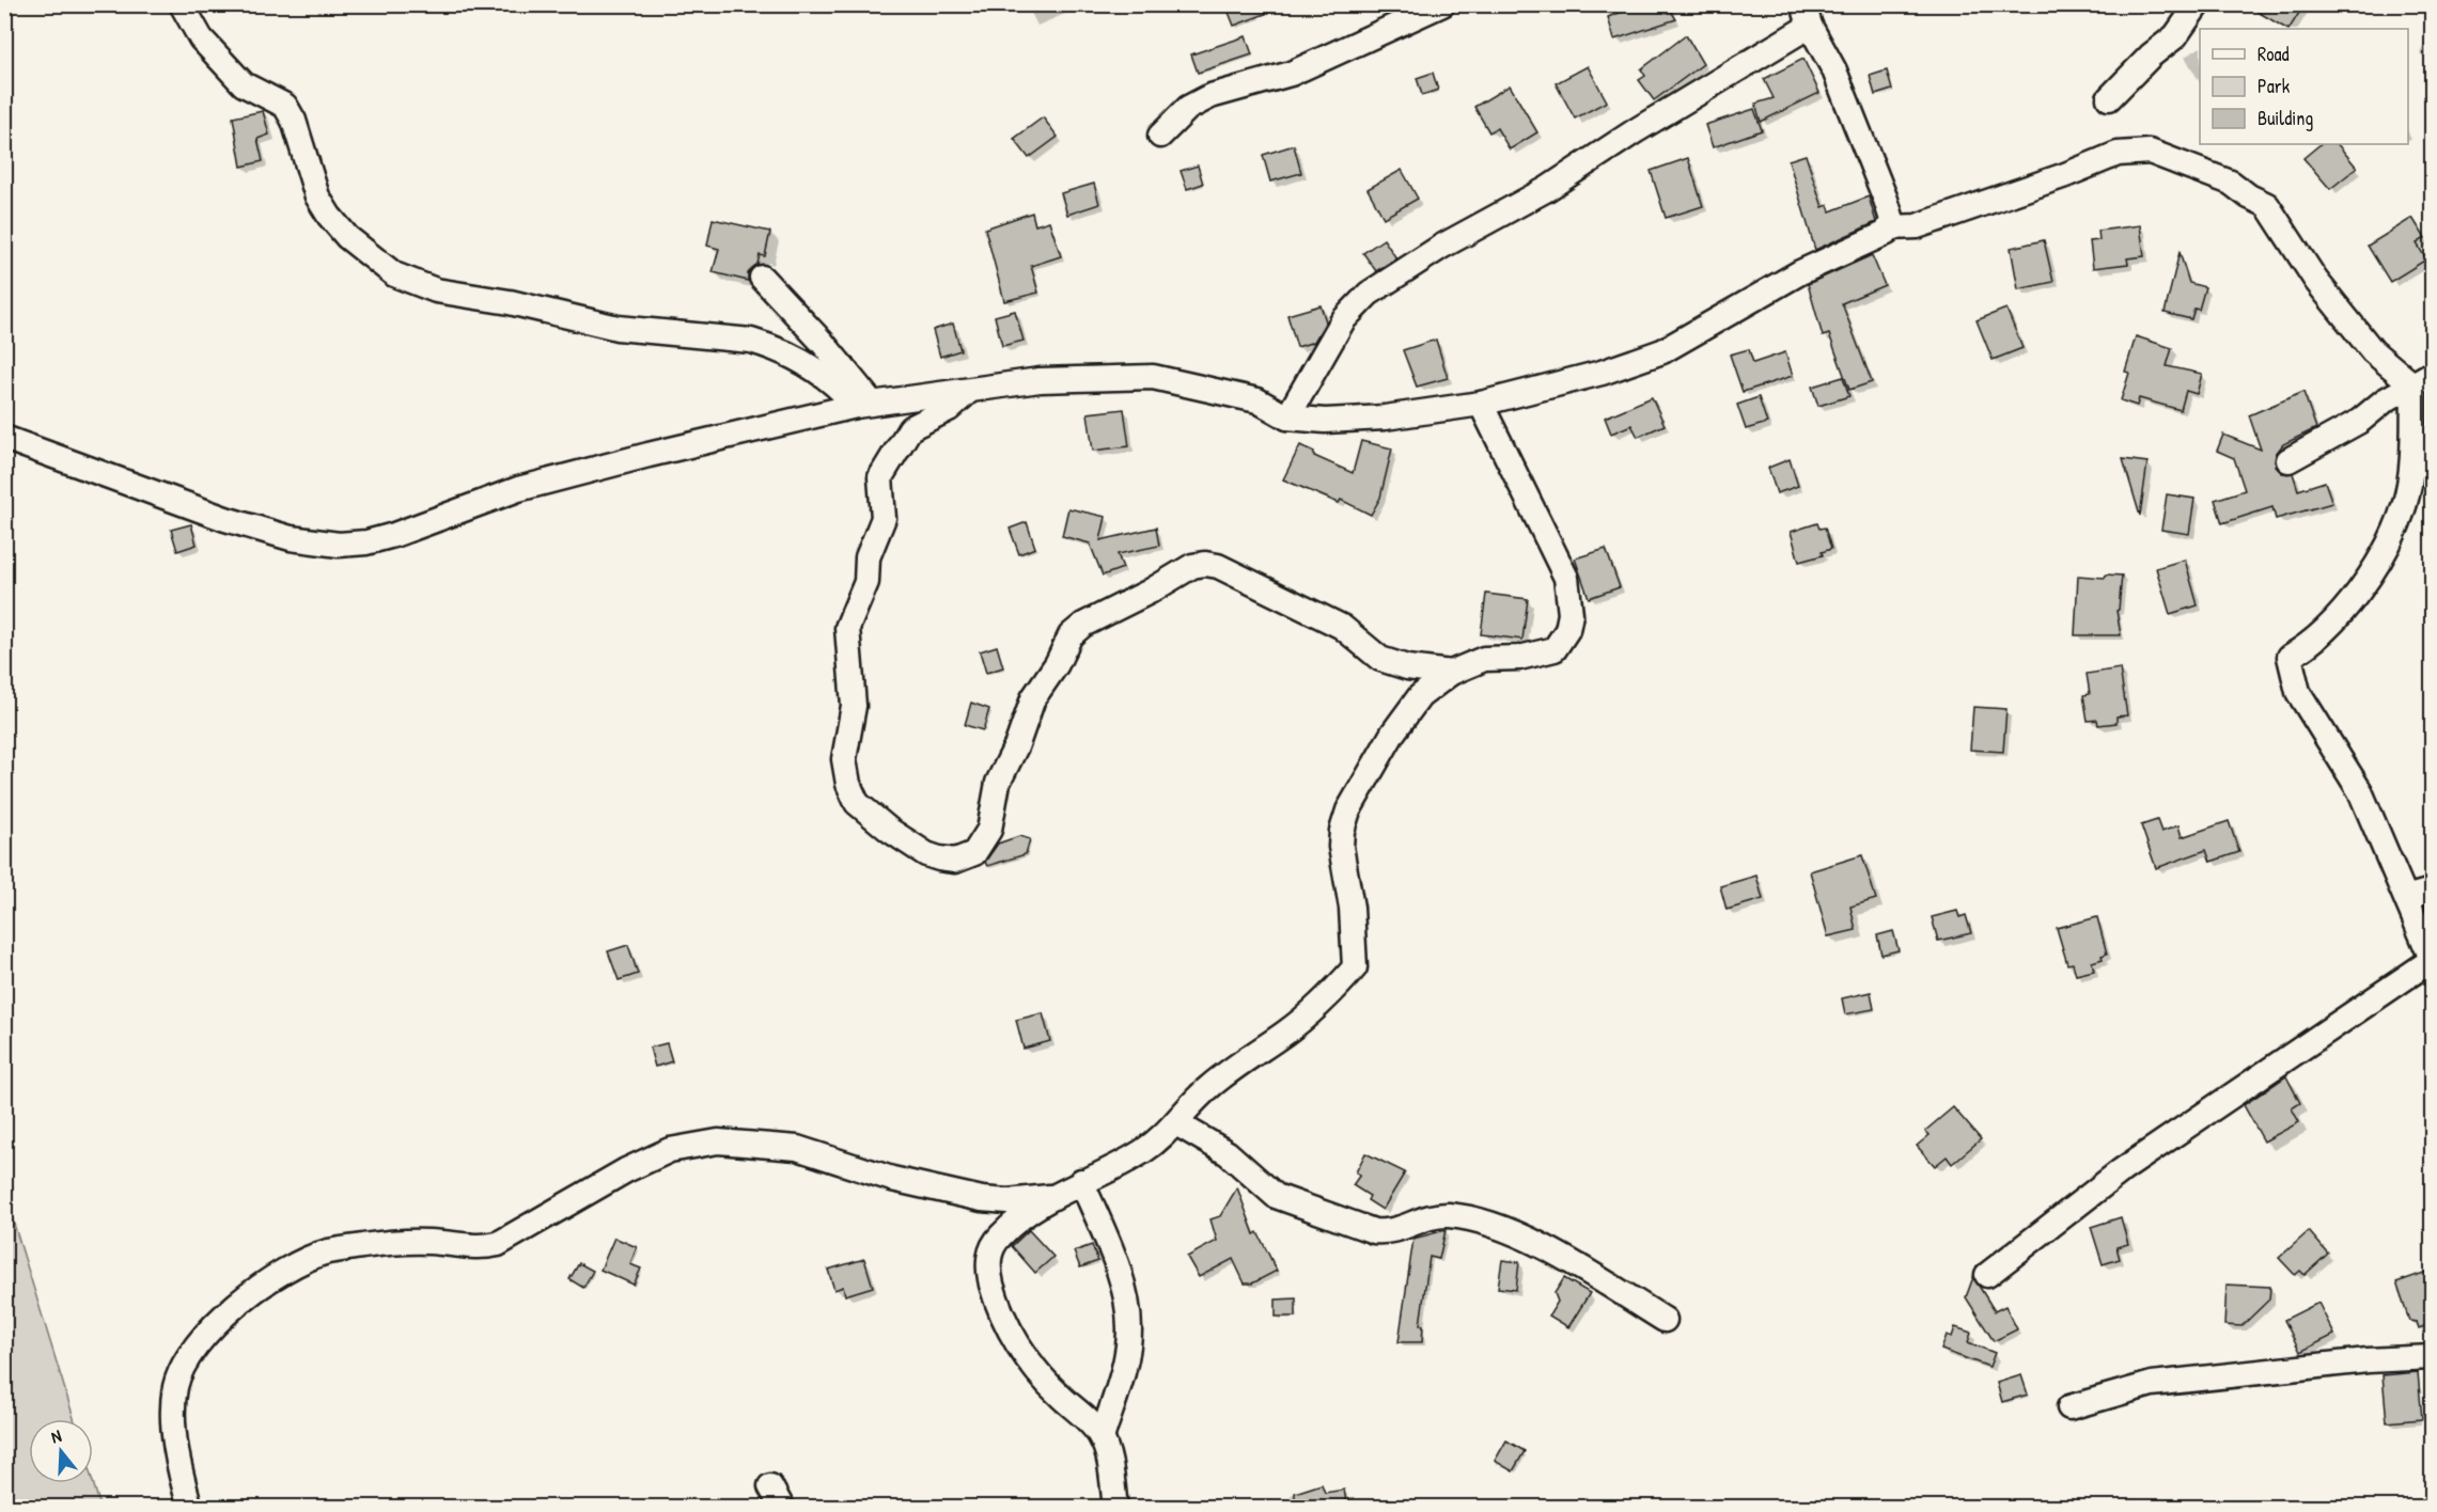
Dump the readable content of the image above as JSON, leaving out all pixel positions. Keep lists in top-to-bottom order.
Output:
{
  "legend": ["Road", "Park", "Building"],
  "north": "top"
}
